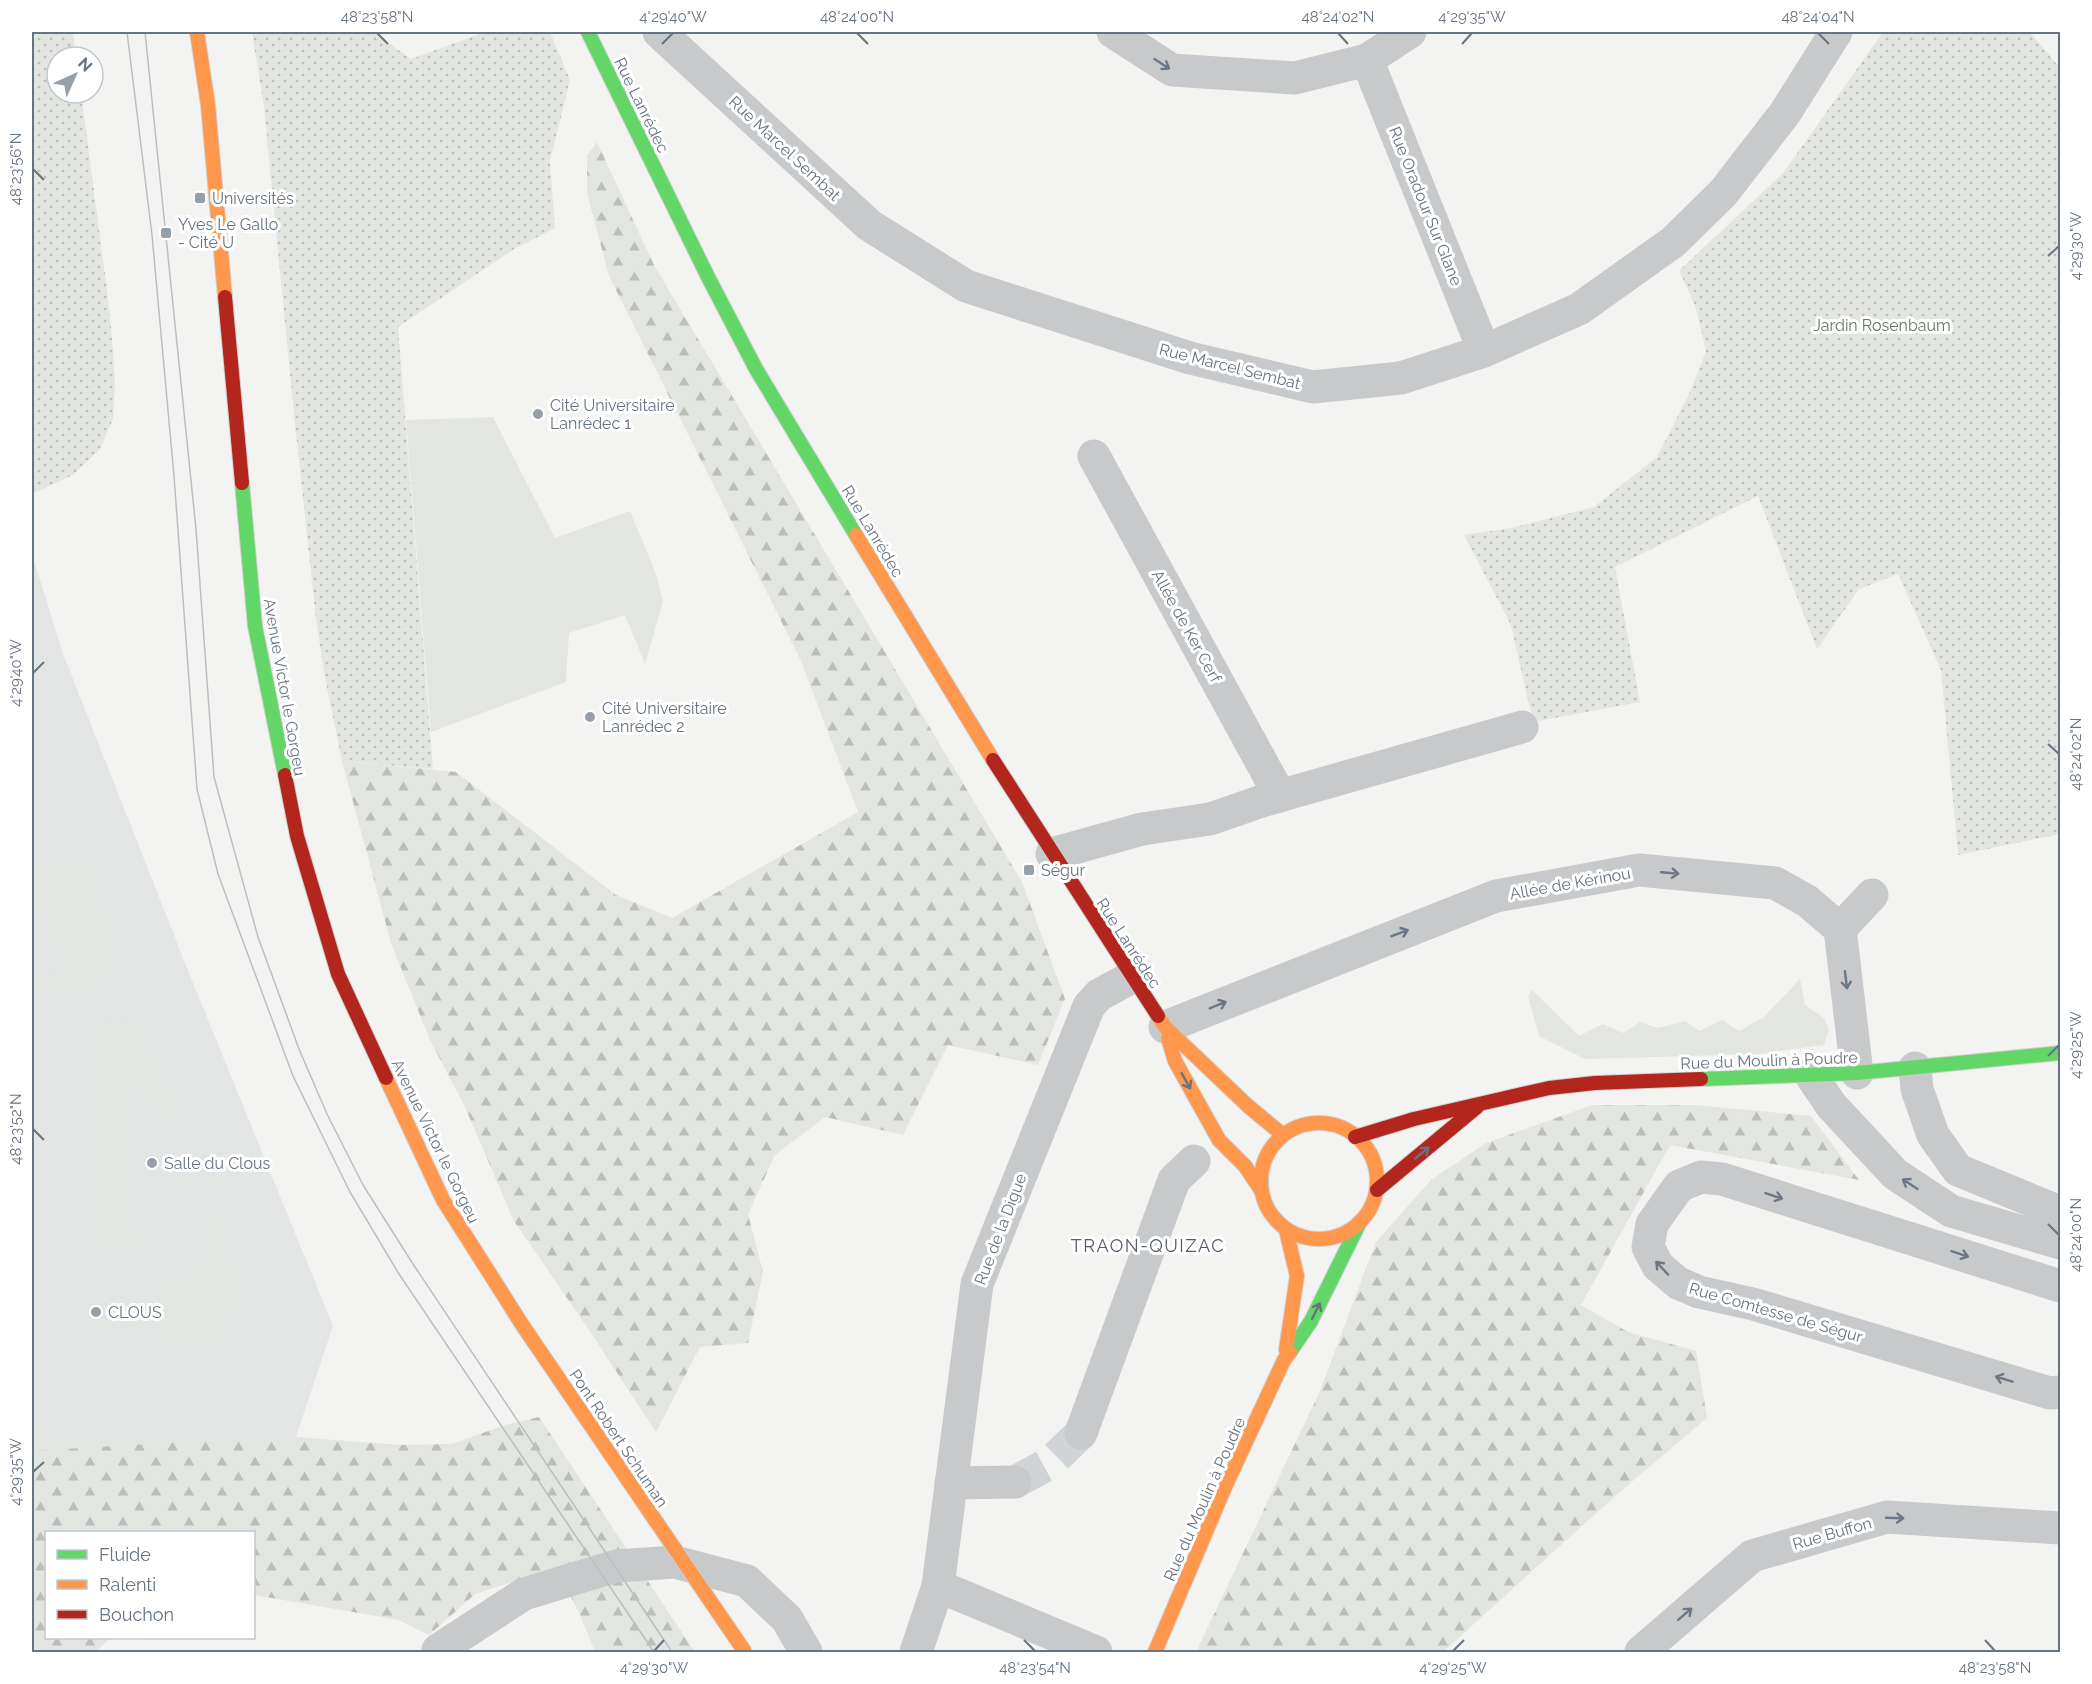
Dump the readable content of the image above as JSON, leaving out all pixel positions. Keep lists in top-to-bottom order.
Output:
{
  "streets": {
    "street": [
      "Rue Lanrédec",
      "Rue Marcel Sembat",
      "Rue Oradour Sur Glane",
      "Allée de Ker Cerf",
      "Avenue Victor le Gorgeu",
      "Allée de Kérinou",
      "Rue du Moulin à Poudre",
      "Rue de la Digue",
      "Rue Comtesse de Ségur",
      "Pont Robert Schuman",
      "Rue Buffon"
    ]
  },
  "crossings": [
    ["Rue Lanrédec", "Allée de Kérinou"],
    ["Rue Lanrédec", "Rue du Moulin à Poudre"],
    ["Rue Lanrédec", "Rue de la Digue"],
    ["Rue Marcel Sembat", "Rue Oradour Sur Glane"],
    ["Avenue Victor le Gorgeu", "Pont Robert Schuman"]
  ],
  "one_way": ["Rue Buffon"],
  "districts": ["TRAON-QUIZAC"],
  "parks": ["Jardin Rosenbaum"],
  "places": {
    "transit": ["Universités", "Yves Le Gallo - Cité U", "Ségur"],
    "other": [
      "Cité Universitaire Lanrédec 1",
      "Cité Universitaire Lanrédec 2",
      "Salle du Clous",
      "CLOUS"
    ]
  },
  "legend": ["Fluide", "Ralenti", "Bouchon"],
  "north": "top right",
  "coordinates": [
    "48°23'58\"N",
    "4°29'40\"W",
    "48°24'00\"N",
    "48°24'02\"N",
    "4°29'35\"W",
    "48°24'04\"N",
    "48°23'56\"N",
    "4°29'30\"W",
    "4°29'25\"W",
    "48°23'52\"N",
    "48°23'54\"N"
  ]
}
